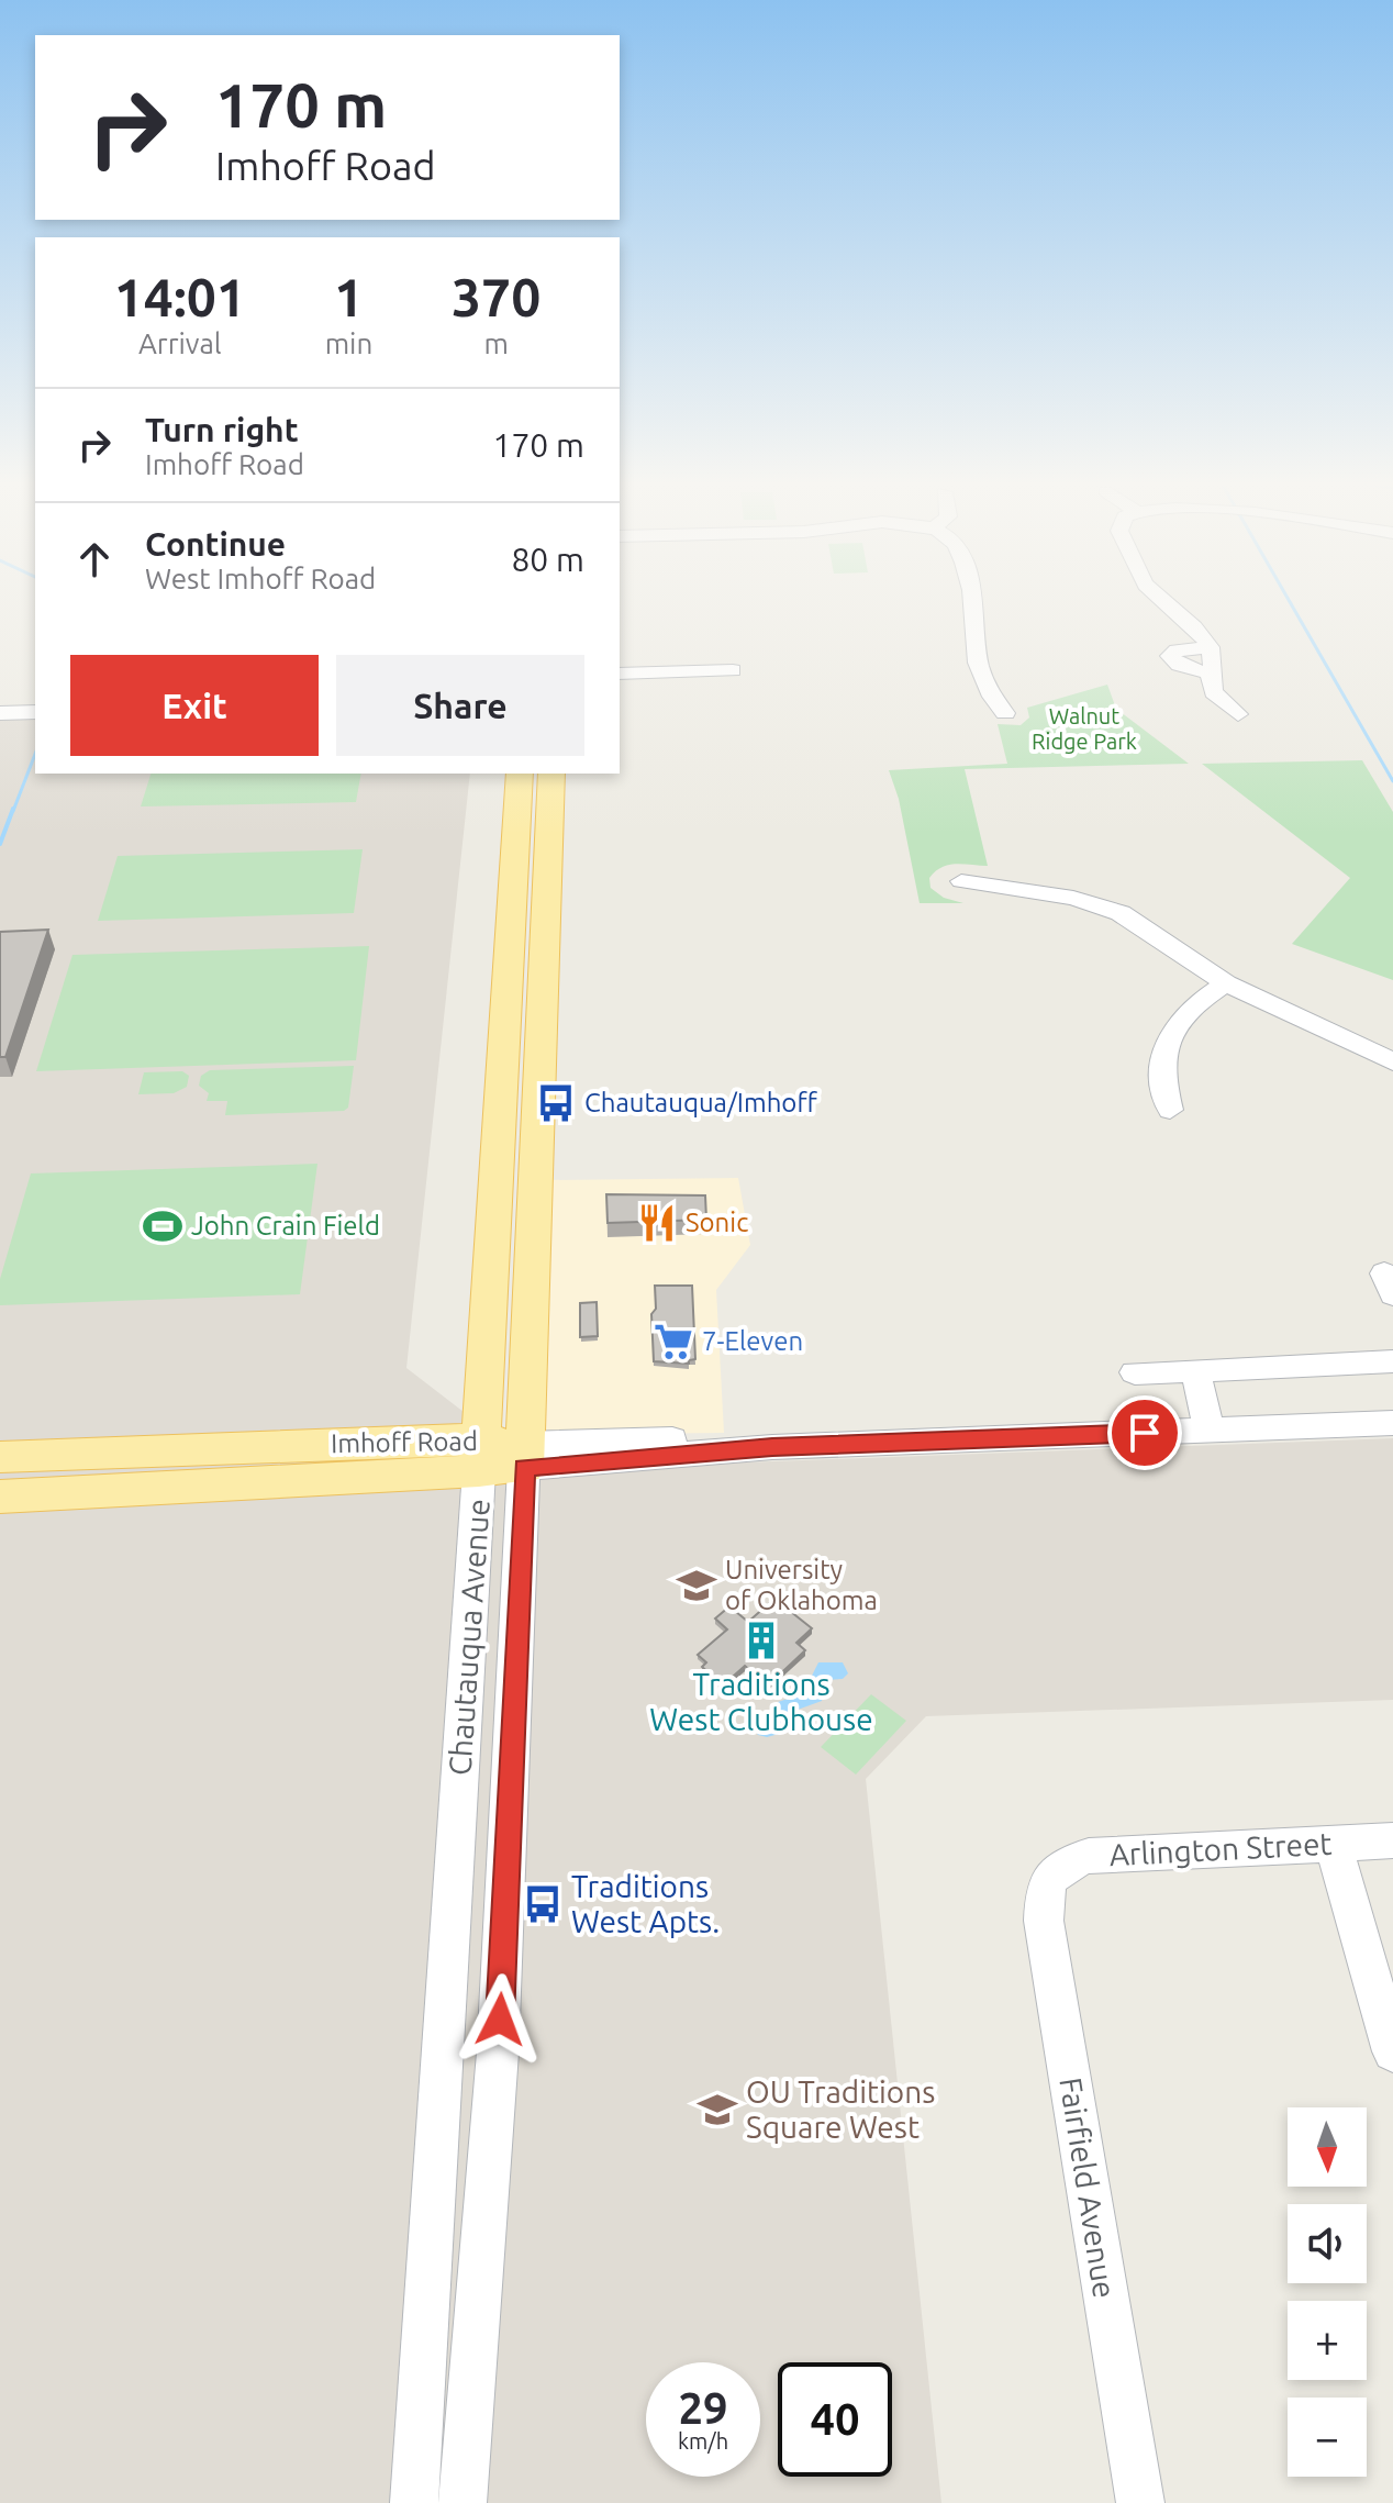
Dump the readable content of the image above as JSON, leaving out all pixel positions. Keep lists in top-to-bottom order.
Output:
{
  "streets": {
    "main road": ["Imhoff Road", "Chautauqua Avenue"],
    "street": ["Arlington Street", "Fairfield Avenue"]
  },
  "crossings": [
    ["Imhoff Road", "Chautauqua Avenue"],
    ["Arlington Street", "Fairfield Avenue"]
  ],
  "parks": ["Walnut Ridge Park"],
  "places": {
    "bus stop": ["Chautauqua/Imhoff", "Traditions West Apts."],
    "restaurant": ["Sonic"],
    "sports": ["John Crain Field"],
    "supermarket": ["7-Eleven"],
    "school or university": ["University of Oklahoma", "OU Traditions Square West"],
    "building": ["Traditions West Clubhouse"]
  },
  "north": "bottom",
  "page": {
    "turn": ["170 m", "Imhoff Road"],
    "eta": [
      "14:01",
      "Arrival",
      "1",
      "min",
      "370",
      "m"
    ],
    "list": [
      {
        "name": "Turn right",
        "note": "Imhoff Road",
        "value": "170 m"
      },
      {
        "name": "Continue",
        "note": "West Imhoff Road",
        "value": "80 m"
      }
    ],
    "buttons": ["Exit", "Share"],
    "map_buttons": ["+", "−"],
    "speed": "29 km/h",
    "limit": "40"
  }
}
